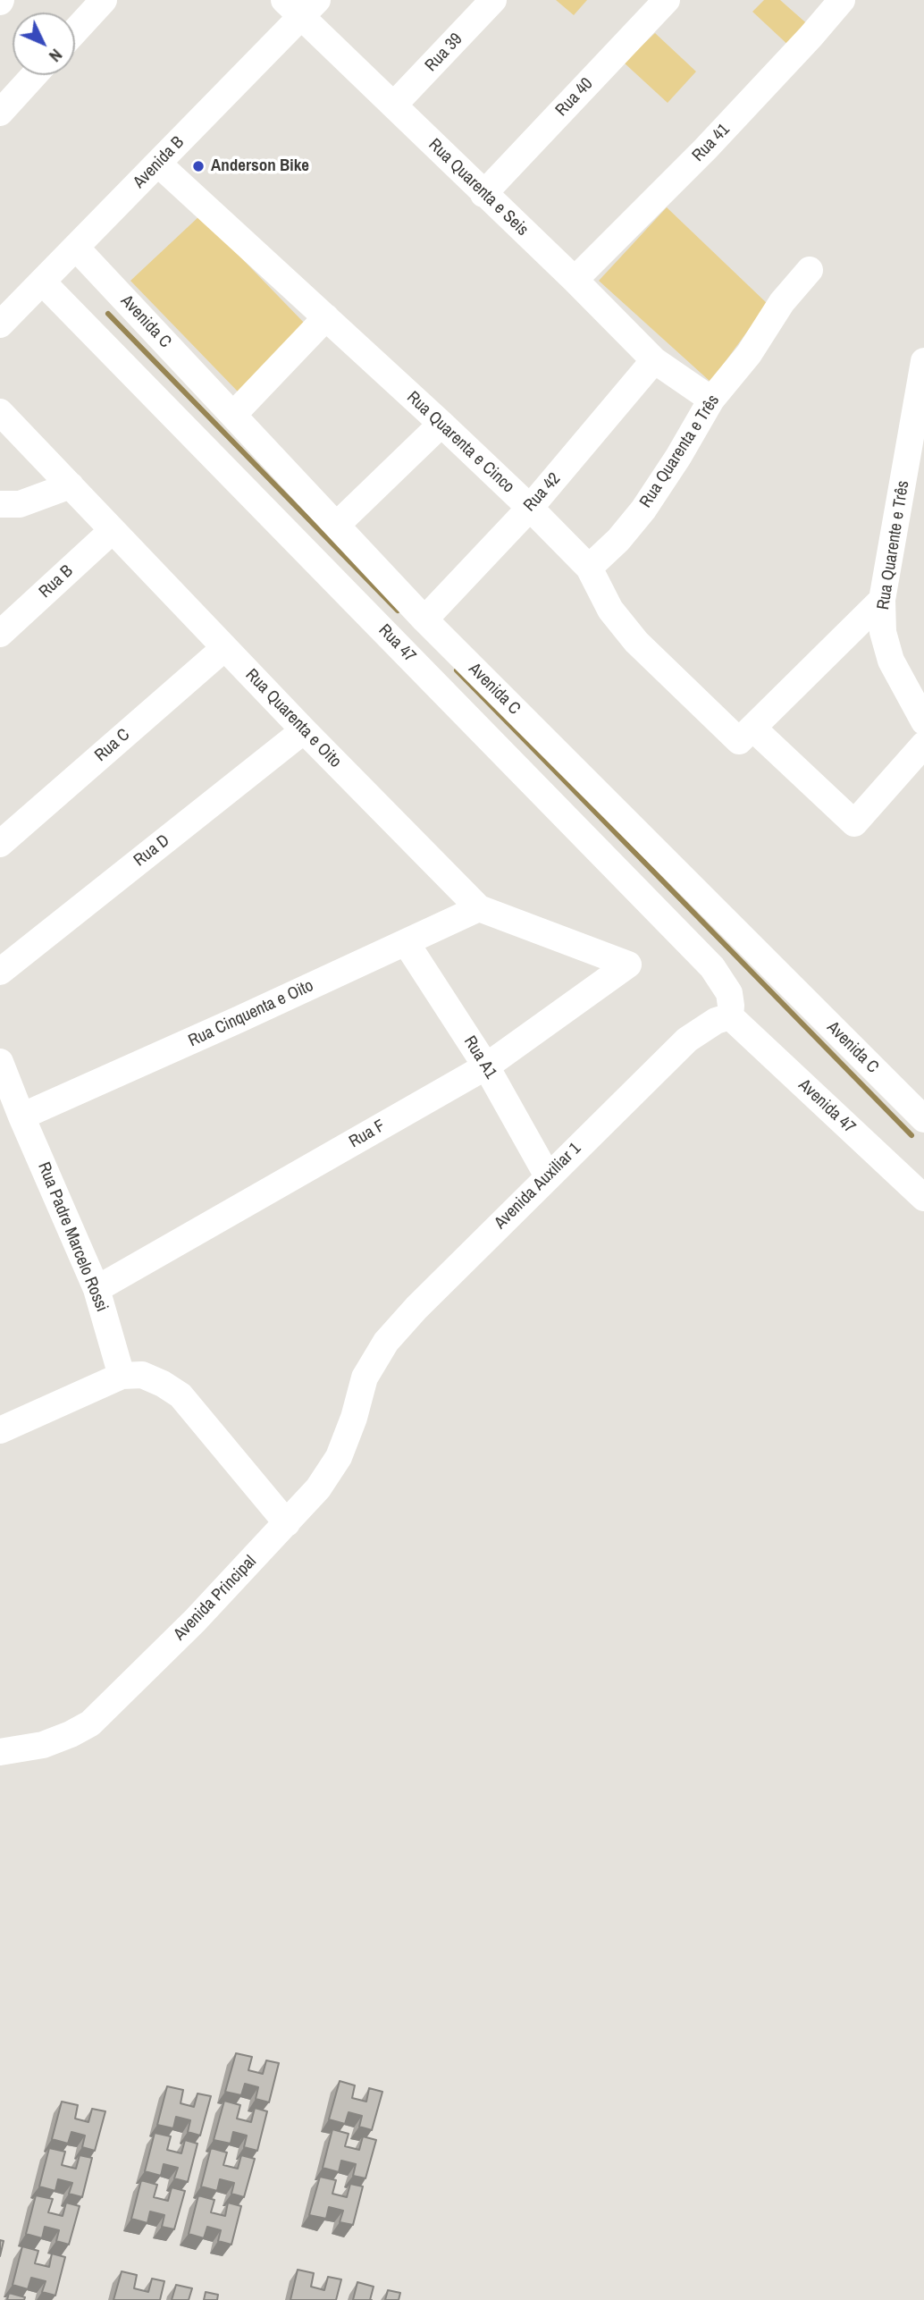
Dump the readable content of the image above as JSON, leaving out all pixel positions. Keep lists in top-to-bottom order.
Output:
{
  "streets": {
    "street": [
      "Rua 39",
      "Rua 40",
      "Rua 41",
      "Avenida B",
      "Rua Quarenta e Seis",
      "Avenida C",
      "Rua Quarenta e Cinco",
      "Rua Quarenta e Três",
      "Rua 42",
      "Rua Quarente e Três",
      "Rua B",
      "Rua 47",
      "Rua Quarenta e Oito",
      "Rua C",
      "Rua D",
      "Rua Cinquenta e Oito",
      "Rua A1",
      "Avenida 47",
      "Rua F",
      "Avenida Auxiliar 1",
      "Rua Padre Marcelo Rossi",
      "Avenida Principal"
    ]
  },
  "crossings": [
    ["Rua 39", "Rua Quarenta e Seis"],
    ["Rua 40", "Rua Quarenta e Seis"],
    ["Rua 41", "Rua Quarenta e Seis"],
    ["Avenida B", "Rua Quarenta e Seis"],
    ["Avenida B", "Avenida C"],
    ["Avenida B", "Rua Quarenta e Cinco"],
    ["Avenida B", "Rua 47"],
    ["Rua Quarenta e Seis", "Rua Quarenta e Três"],
    ["Rua Quarenta e Seis", "Rua 42"],
    ["Avenida C", "Rua 42"],
    ["Rua Quarenta e Cinco", "Rua Quarenta e Três"],
    ["Rua Quarenta e Cinco", "Rua 42"],
    ["Rua B", "Rua Quarenta e Oito"],
    ["Rua 47", "Avenida 47"],
    ["Rua 47", "Avenida Auxiliar 1"],
    ["Rua Quarenta e Oito", "Rua C"],
    ["Rua Quarenta e Oito", "Rua D"],
    ["Rua Quarenta e Oito", "Rua Cinquenta e Oito"],
    ["Rua Quarenta e Oito", "Rua F"],
    ["Rua Cinquenta e Oito", "Rua A1"],
    ["Rua Cinquenta e Oito", "Rua Padre Marcelo Rossi"],
    ["Rua A1", "Rua F"],
    ["Rua A1", "Avenida Auxiliar 1"],
    ["Avenida 47", "Avenida Auxiliar 1"],
    ["Rua F", "Rua Padre Marcelo Rossi"],
    ["Avenida Auxiliar 1", "Avenida Principal"]
  ],
  "places": ["Anderson Bike"],
  "north": "bottom right"
}
